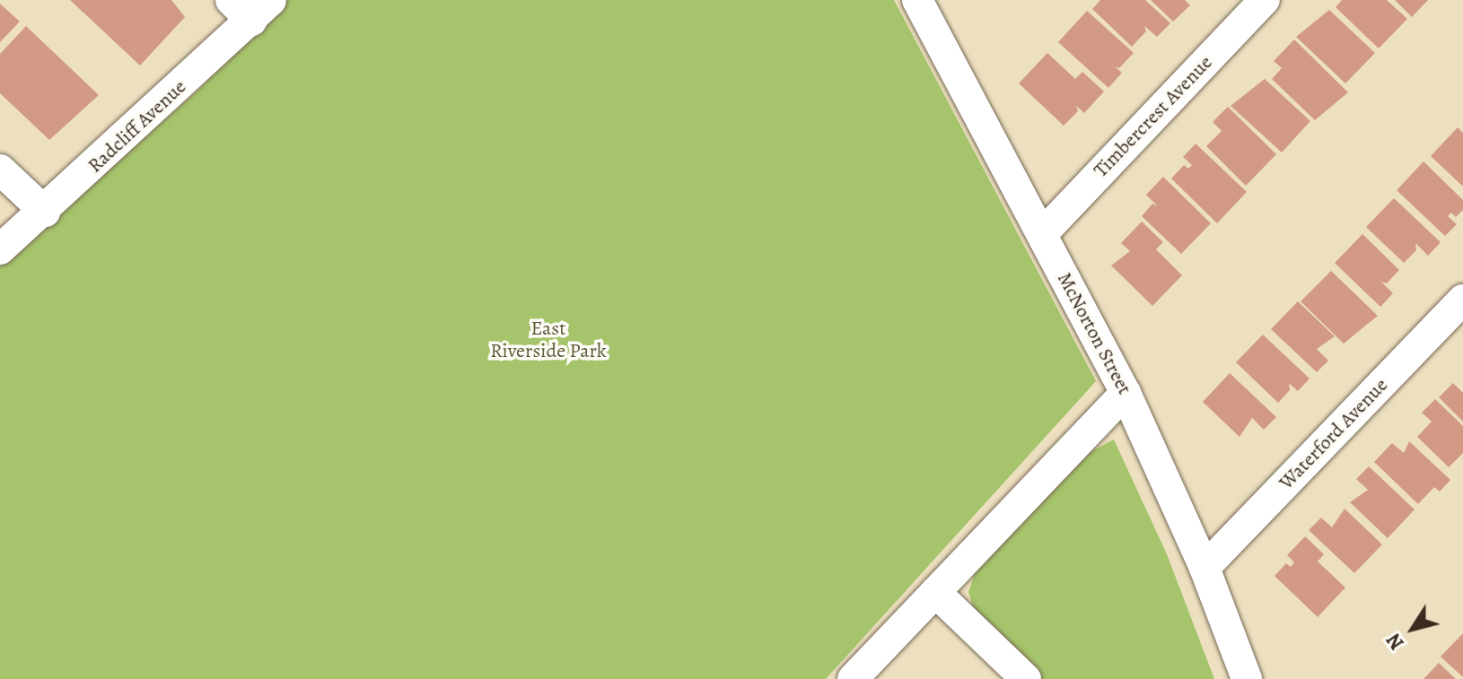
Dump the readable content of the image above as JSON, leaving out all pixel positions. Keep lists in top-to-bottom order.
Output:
{
  "streets": {
    "street": [
      "Timbercrest Avenue",
      "Radcliff Avenue",
      "McNorton Street",
      "Waterford Avenue"
    ]
  },
  "crossings": [
    ["Timbercrest Avenue", "McNorton Street"],
    ["McNorton Street", "Waterford Avenue"]
  ],
  "parks": ["East Riverside Park"],
  "north": "bottom left"
}
